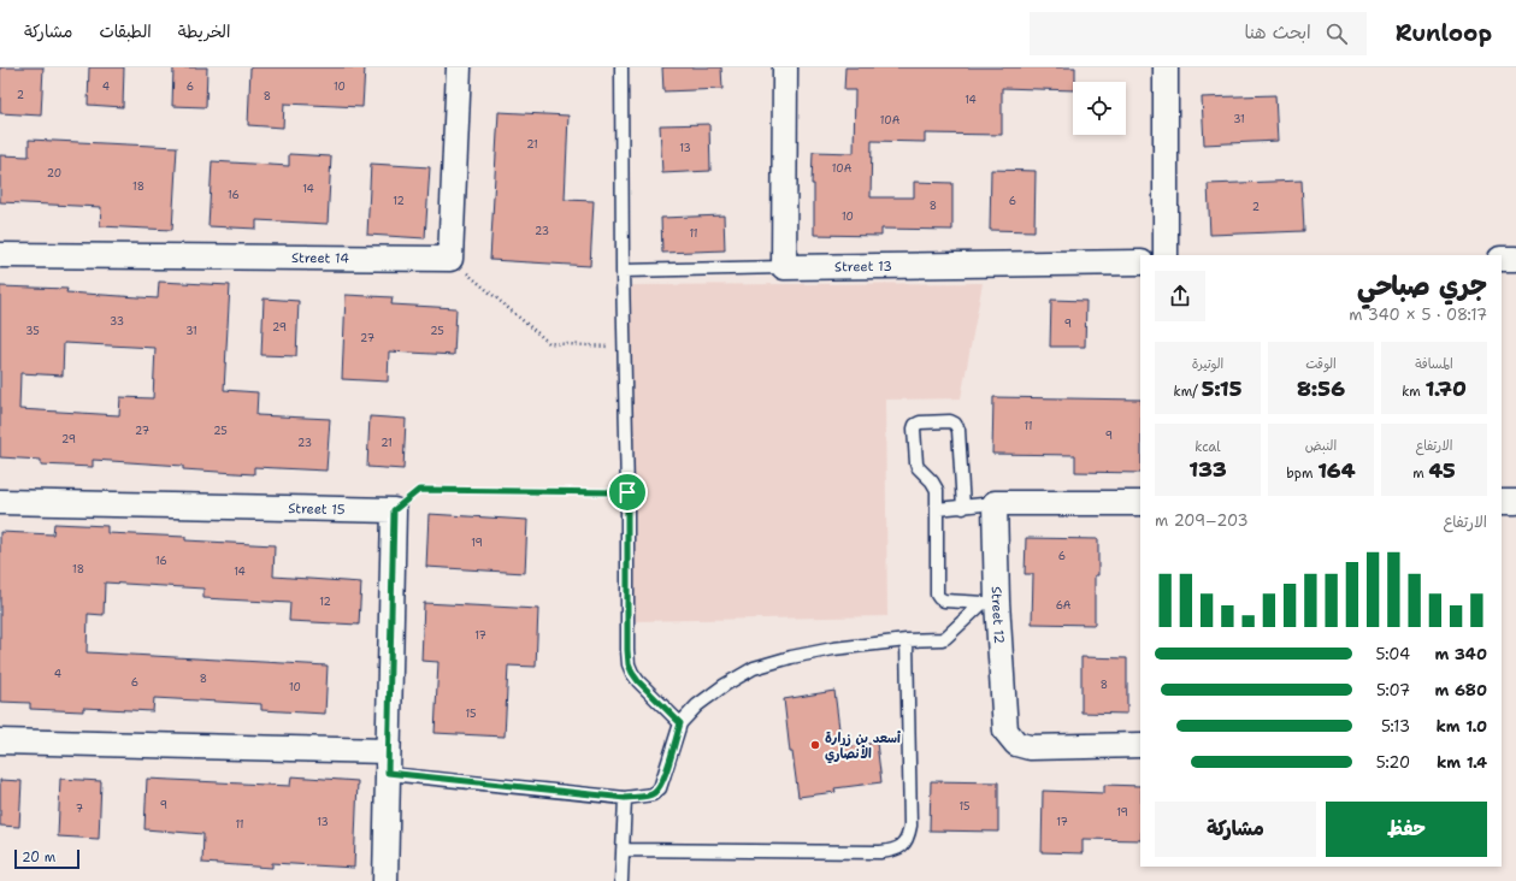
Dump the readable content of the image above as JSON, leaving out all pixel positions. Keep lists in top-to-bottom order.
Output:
{
  "streets": {
    "street": [
      "Street 14",
      "Street 13",
      "Street 15",
      "Street 12"
    ]
  },
  "places": ["أسعد بن زرارة الأنصاري"],
  "house_numbers": [
    "4",
    "6",
    "10",
    "2",
    "8",
    "14",
    "31",
    "10A",
    "21",
    "13",
    "10A",
    "20",
    "18",
    "14",
    "16",
    "12",
    "6",
    "8",
    "2",
    "10",
    "23",
    "11",
    "33",
    "9",
    "29",
    "35",
    "31",
    "25",
    "27",
    "11",
    "27",
    "25",
    "9",
    "29",
    "23",
    "21",
    "19",
    "6",
    "16",
    "18",
    "14",
    "12",
    "6A",
    "17",
    "4",
    "8",
    "6",
    "8",
    "10",
    "15",
    "9",
    "15",
    "7",
    "19",
    "13",
    "17",
    "11"
  ],
  "scale_bar": "20 m",
  "page": {
    "header": "Runloop",
    "search": "ابحث هنا",
    "nav": ["الخريطة", "الطبقات", "مشاركة"],
    "heading": ["جري صباحي", "08:17 · 5 × 340 m"],
    "stats": [
      ["المسافة", "1.70 km"],
      ["الوقت", "8:56"],
      ["الوتيرة", "5:15 /km"],
      ["الارتفاع", "45 m"],
      ["النبض", "164 bpm"],
      ["kcal", "133"]
    ],
    "chart": ["الارتفاع", "203–209 m"],
    "list": [
      {
        "name": "340 m",
        "note": "5:04"
      },
      {
        "name": "680 m",
        "note": "5:07"
      },
      {
        "name": "1.0 km",
        "note": "5:13"
      },
      {
        "name": "1.4 km",
        "note": "5:20"
      }
    ],
    "buttons": ["حفظ", "مشاركة"],
    "scale": "20 m"
  }
}
